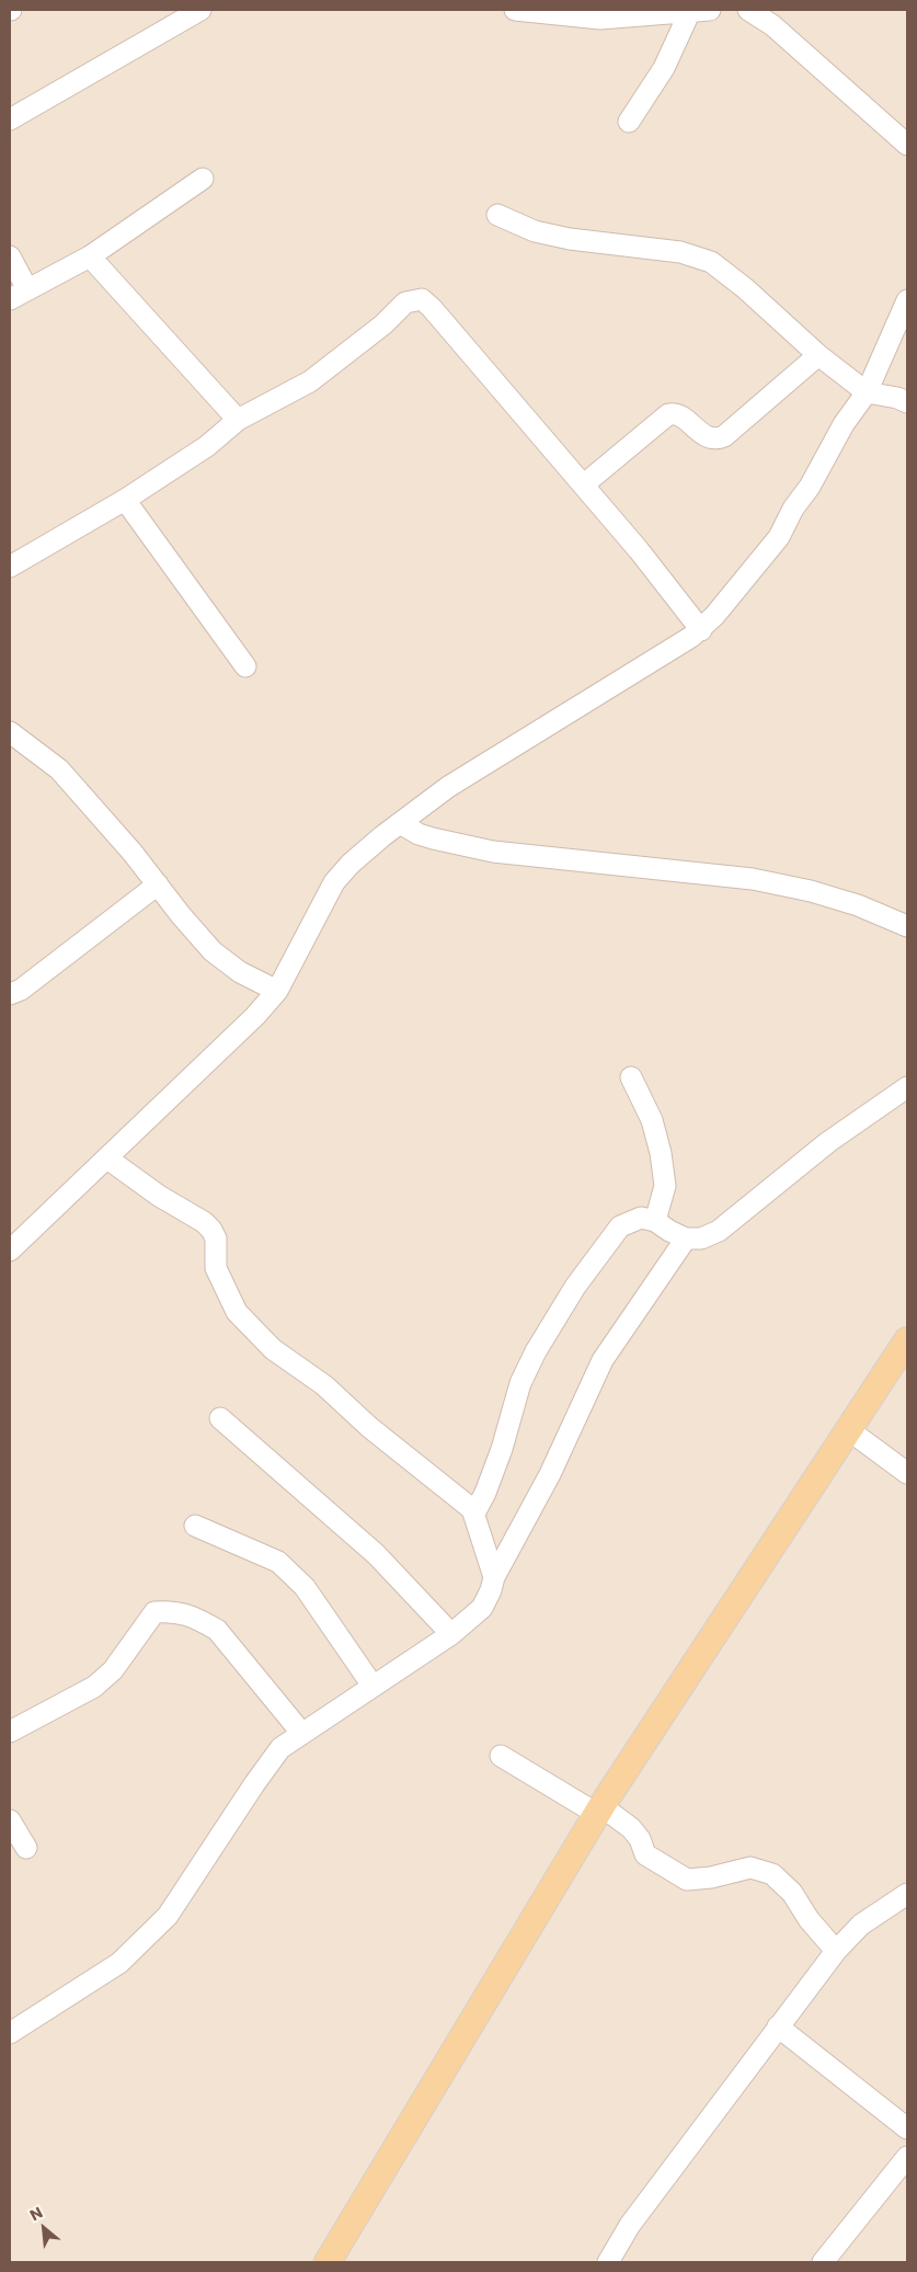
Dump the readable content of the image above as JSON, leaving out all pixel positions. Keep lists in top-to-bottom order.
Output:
{
  "north": "top left"
}
